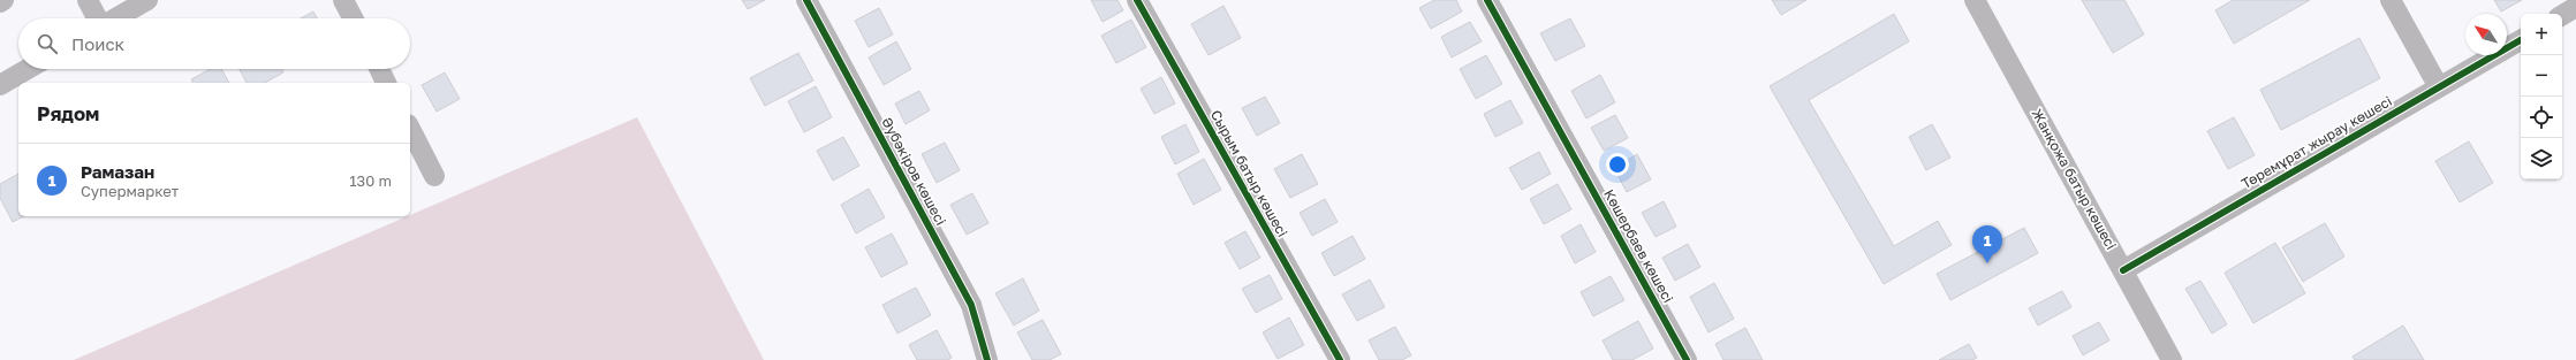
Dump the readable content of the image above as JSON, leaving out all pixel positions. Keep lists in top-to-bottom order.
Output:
{
  "streets": {
    "street": [
      "Төремұрат жырау көшесі",
      "Әубәкіров көшесі",
      "Сырым батыр көшесі",
      "Жанқожа батыр көшесі",
      "Көшербаев көшесі"
    ]
  },
  "crossings": [
    ["Төремұрат жырау көшесі", "Жанқожа батыр көшесі"]
  ],
  "north": "top left",
  "page": {
    "map_buttons": ["+", "−"],
    "search": "Поиск",
    "heading": "Рядом",
    "list": [
      {
        "mark": "1",
        "name": "Рамазан",
        "note": "Супермаркет",
        "value": "130 m"
      }
    ],
    "pins": "1"
  }
}
